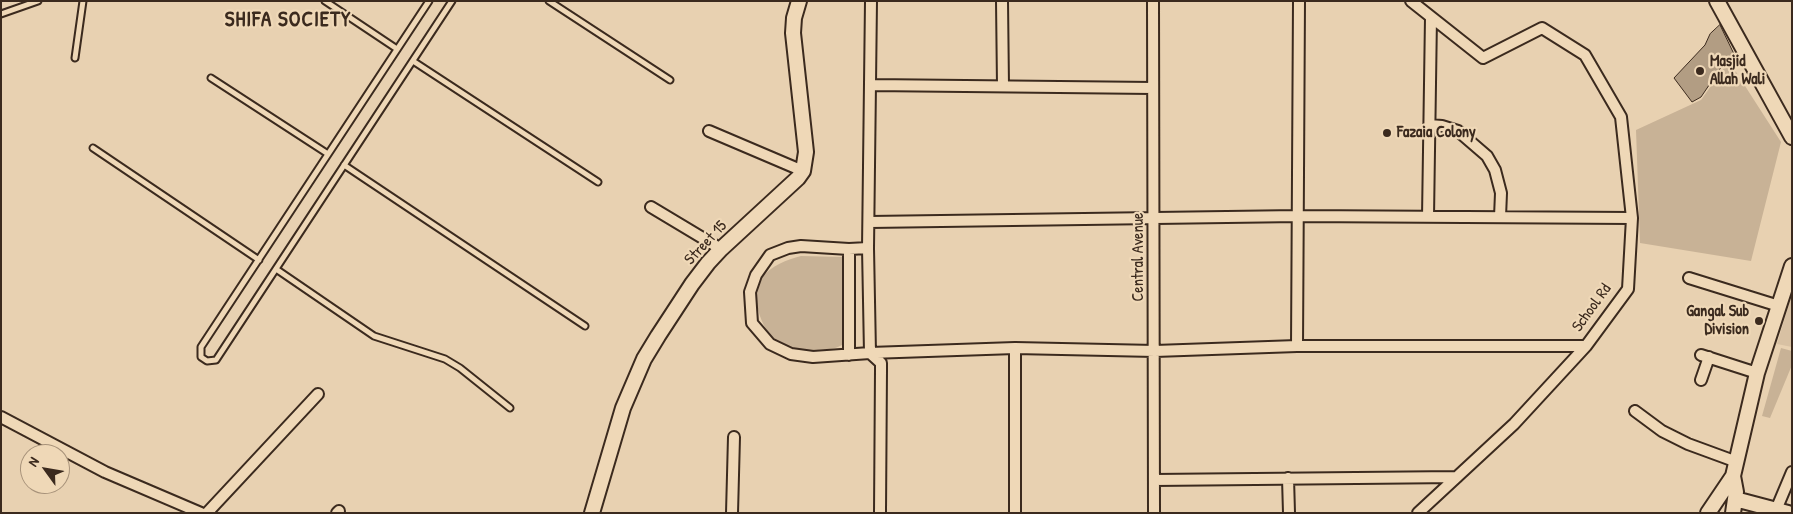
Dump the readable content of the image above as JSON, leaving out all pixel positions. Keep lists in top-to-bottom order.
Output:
{
  "streets": {
    "street": ["Street 15", "Central Avenue", "School Rd"]
  },
  "districts": ["SHIFA SOCIETY"],
  "places": ["Masjid Allah Wali", "Fazaia Colony", "Gangal Sub Division"],
  "north": "top left"
}
